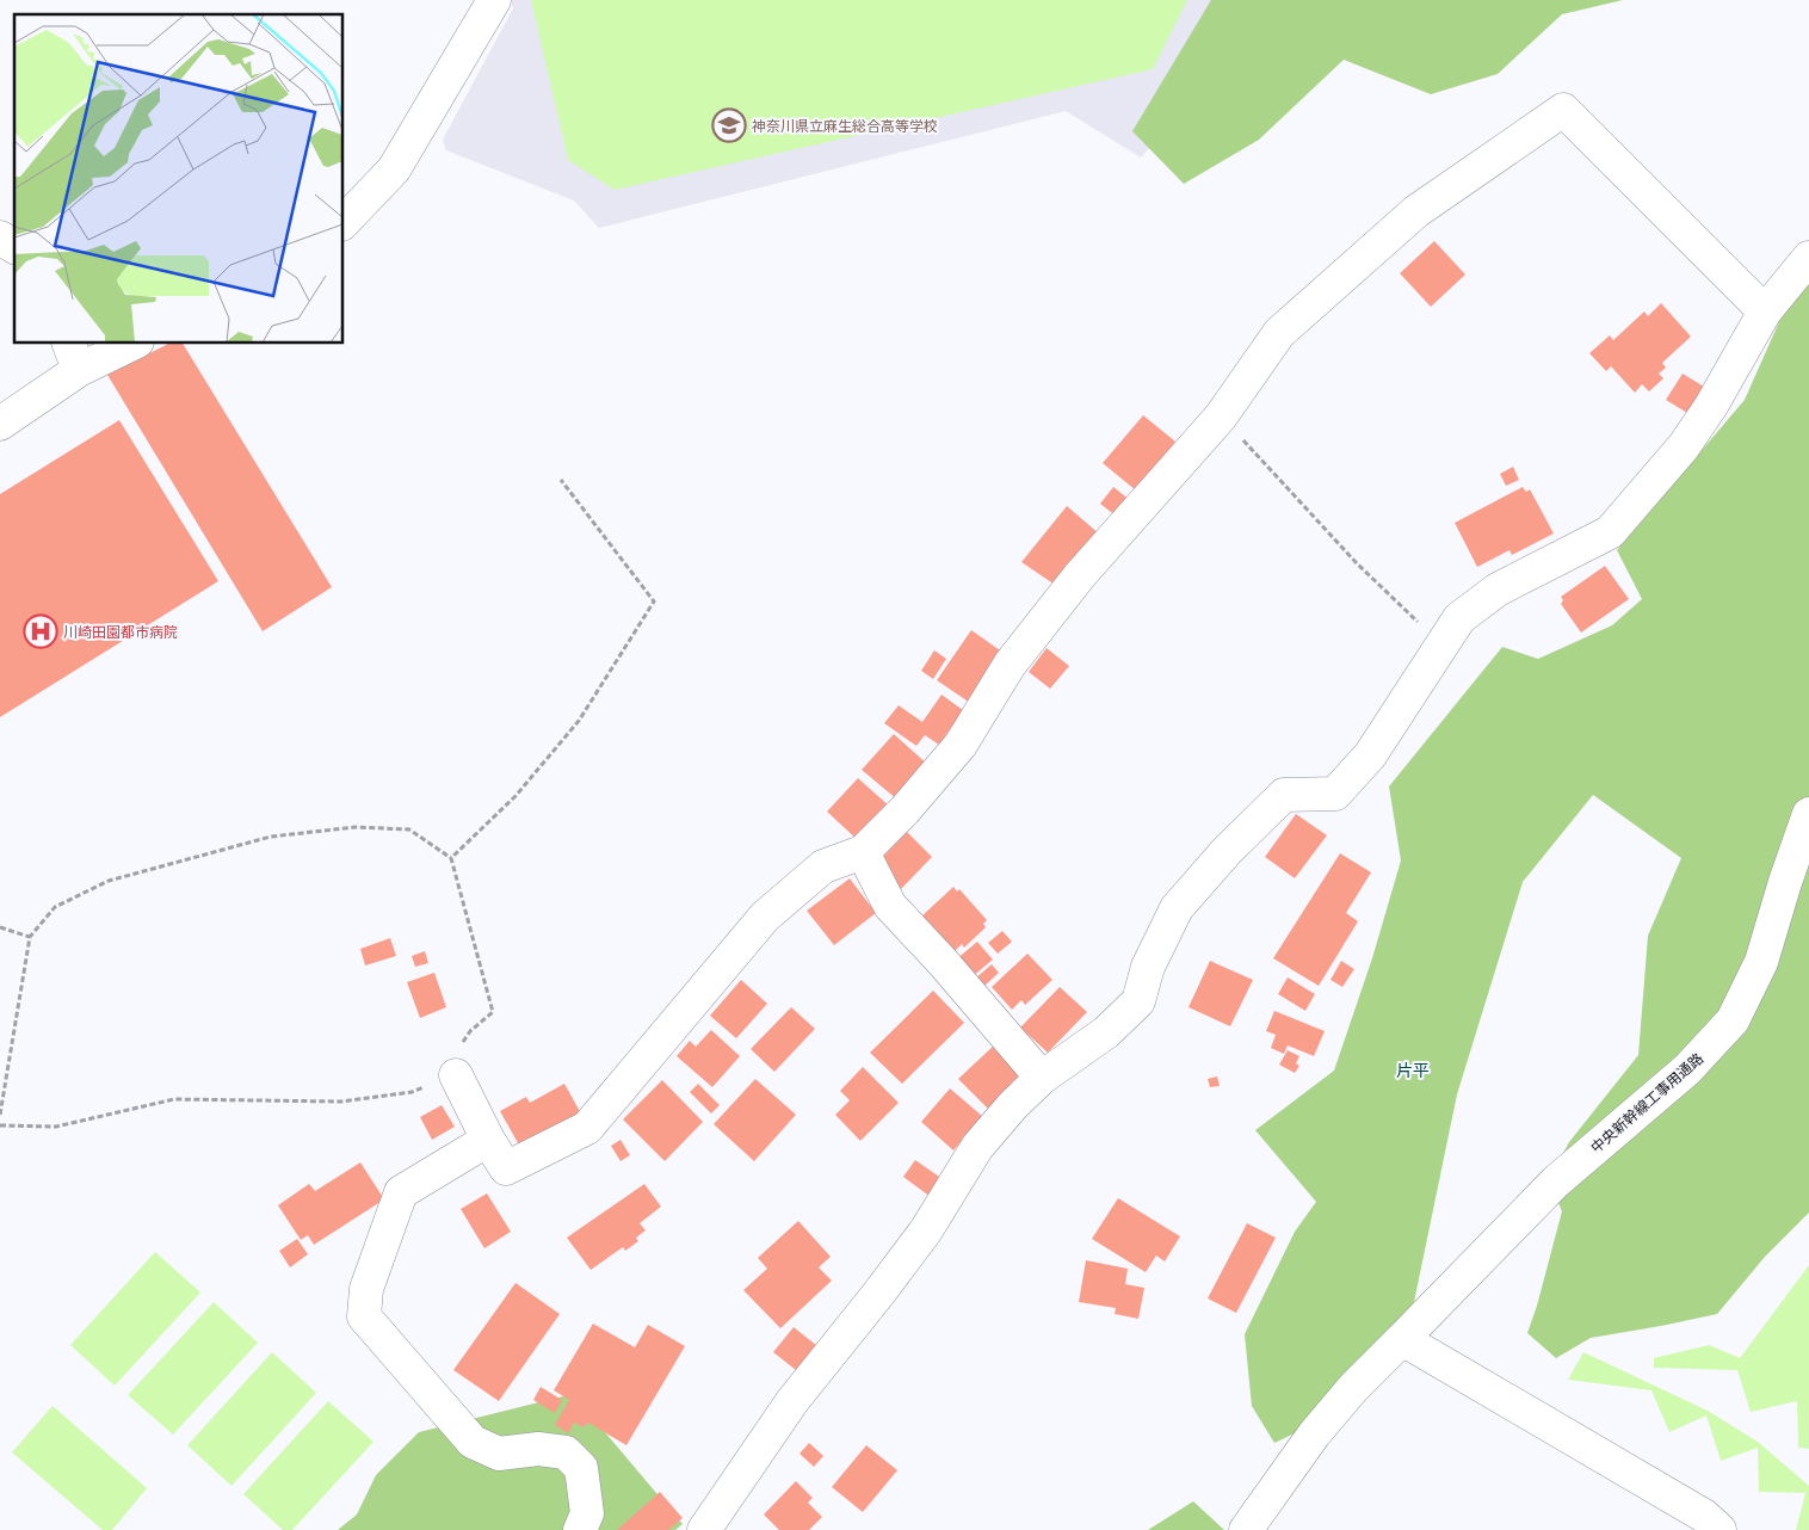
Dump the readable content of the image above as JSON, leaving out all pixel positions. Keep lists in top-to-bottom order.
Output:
{
  "streets": {
    "street": ["中央新幹線工事用通路"]
  },
  "districts": ["片平"],
  "places": {
    "school or university": ["神奈川県立麻生総合高等学校"],
    "hospital": ["川崎田園都市病院"]
  }
}
